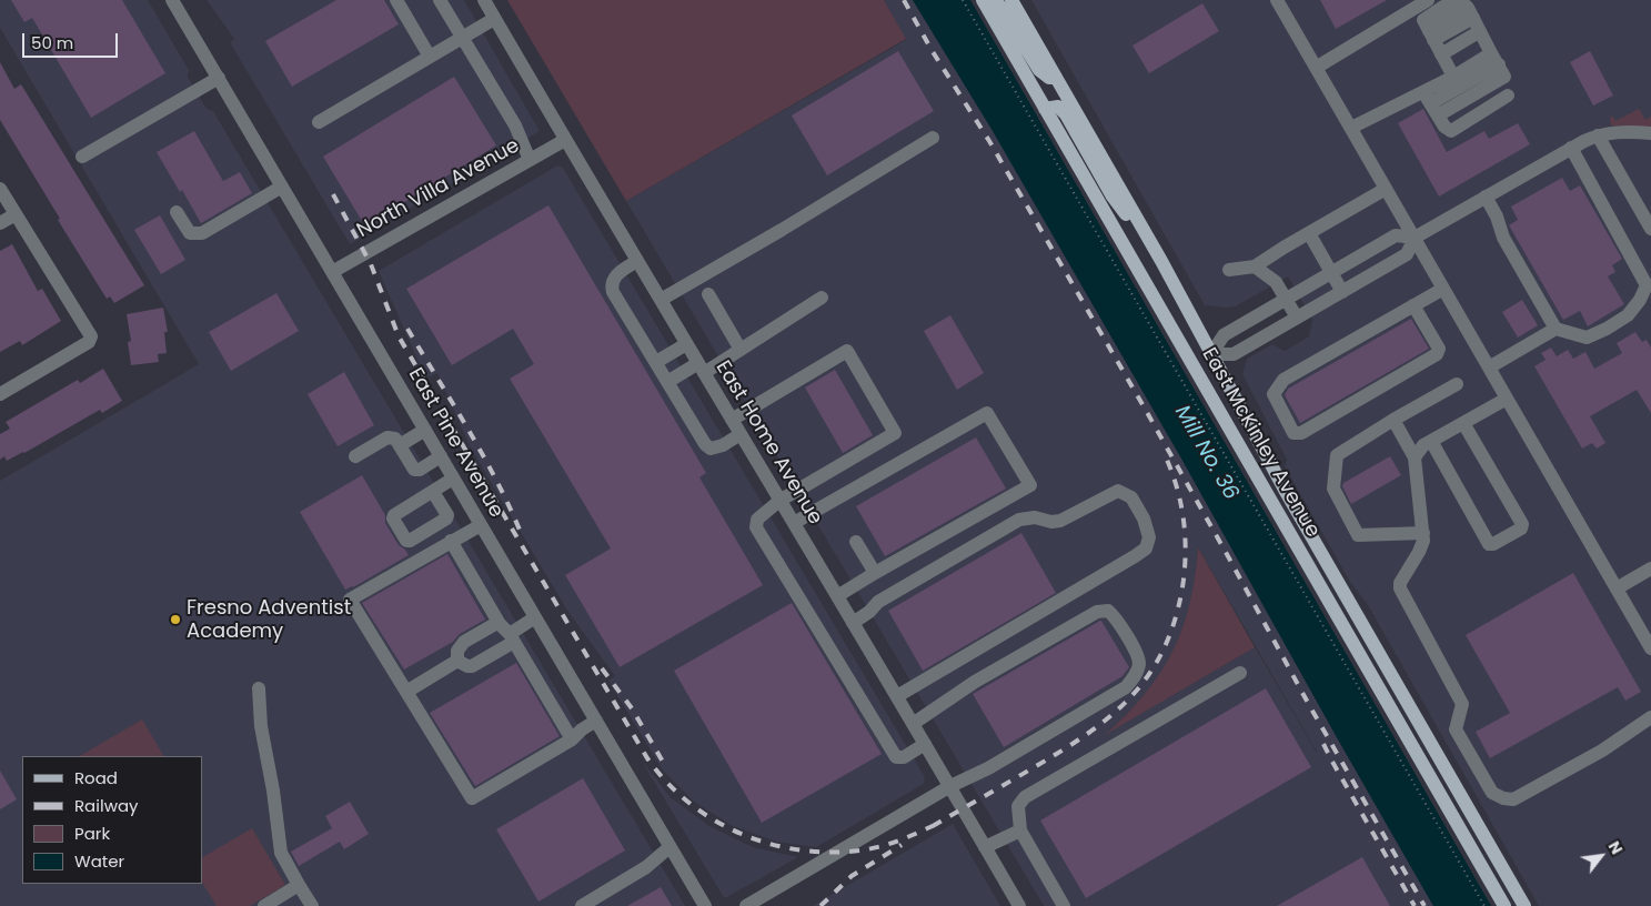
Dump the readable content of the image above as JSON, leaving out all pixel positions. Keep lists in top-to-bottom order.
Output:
{
  "streets": {
    "main road": ["East McKinley Avenue"],
    "street": ["North Villa Avenue", "East Pine Avenue", "East Home Avenue"]
  },
  "crossings": [
    ["North Villa Avenue", "East Pine Avenue"],
    ["North Villa Avenue", "East Home Avenue"]
  ],
  "water": ["Mill No. 36"],
  "places": ["Fresno Adventist Academy"],
  "legend": [
    "Road",
    "Railway",
    "Park",
    "Water"
  ],
  "scale_bar": "50 m",
  "north": "top right"
}
